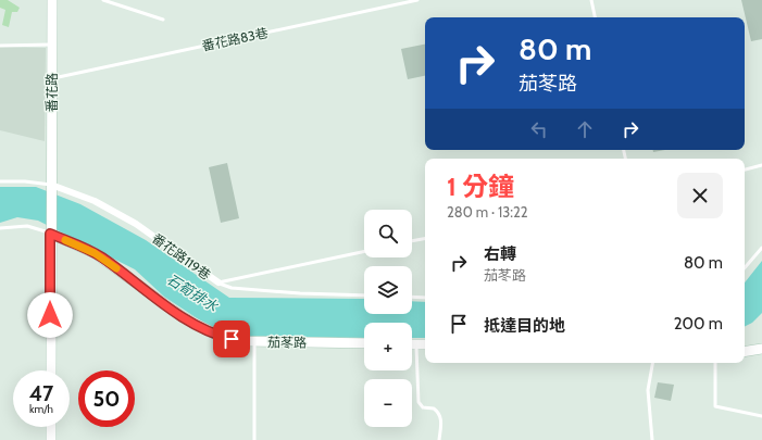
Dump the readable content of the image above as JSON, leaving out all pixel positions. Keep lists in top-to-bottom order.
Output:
{
  "streets": {
    "main road": ["番花路", "茄苳路"],
    "street": ["番花路119巷"],
    "lane": ["番花路83巷"]
  },
  "crossings": [
    ["番花路83巷", "番花路"],
    ["番花路", "番花路119巷"],
    ["番花路", "茄苳路"]
  ],
  "water": ["石筍排水"],
  "page": {
    "turn": ["80 m", "茄苳路"],
    "heading": ["1 分鐘", "280 m · 13:22"],
    "map_buttons": ["+", "−"],
    "list": [
      {
        "name": "右轉",
        "note": "茄苳路",
        "value": "80 m"
      },
      {
        "name": "抵達目的地",
        "value": "200 m"
      }
    ],
    "speed": "47 km/h",
    "limit": "50"
  }
}
